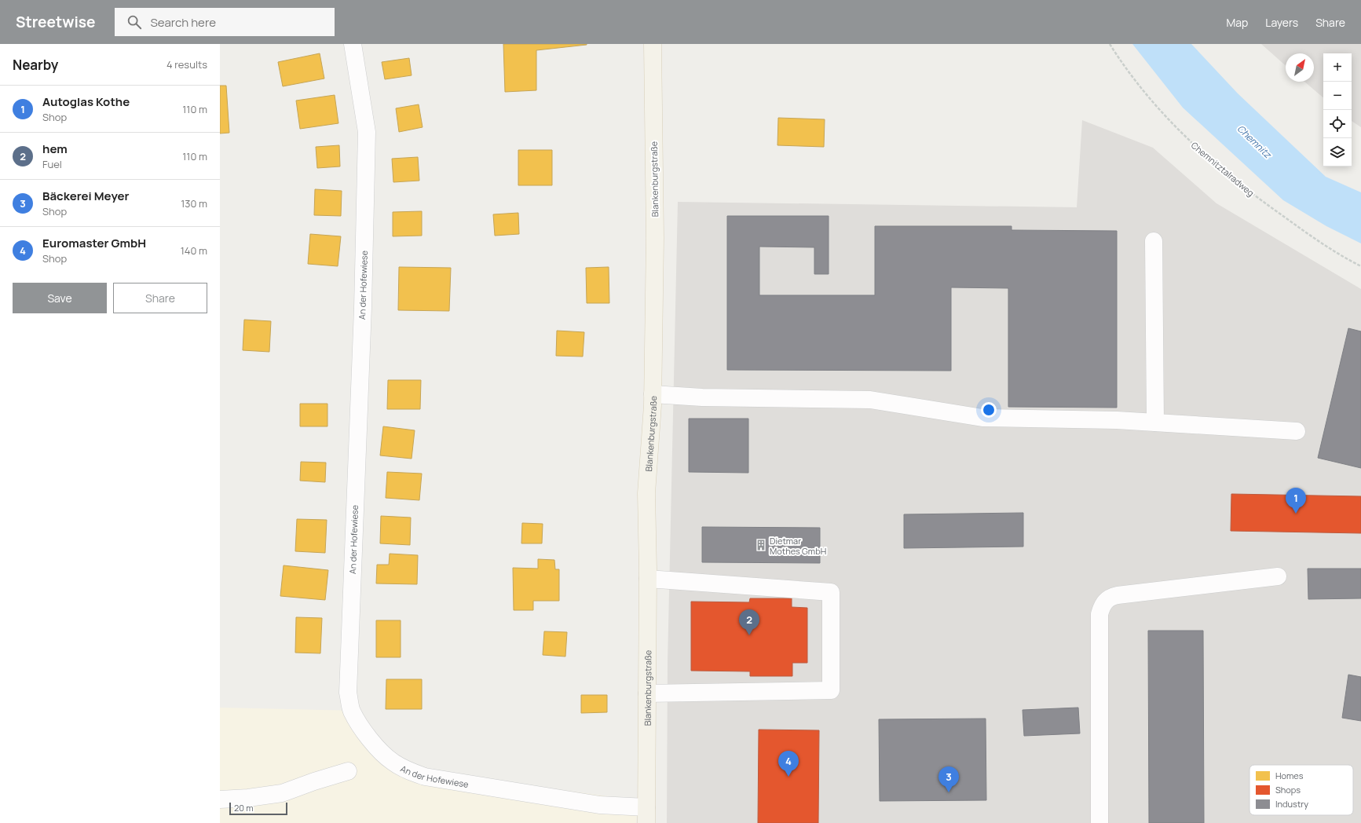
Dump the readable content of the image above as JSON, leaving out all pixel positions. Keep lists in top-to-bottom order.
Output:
{
  "streets": {
    "main road": ["Blankenburgstraße"],
    "street": ["An der Hofewiese"],
    "path": ["Chemnitztalradweg"]
  },
  "crossings": [
    ["Blankenburgstraße", "An der Hofewiese"]
  ],
  "water": ["Chemnitz"],
  "places": {
    "building": ["Dietmar Mothes GmbH"]
  },
  "legend": ["Homes", "Shops", "Industry"],
  "scale_bar": "20 m",
  "north": "top right",
  "page": {
    "header": "Streetwise",
    "search": "Search here",
    "nav": ["Map", "Layers", "Share"],
    "heading": ["Nearby", "4 results"],
    "map_buttons": ["+", "−"],
    "list": [
      {
        "mark": "1",
        "name": "Autoglas Kothe",
        "note": "Shop",
        "value": "110 m"
      },
      {
        "mark": "2",
        "name": "hem",
        "note": "Fuel",
        "value": "110 m"
      },
      {
        "mark": "3",
        "name": "Bäckerei Meyer",
        "note": "Shop",
        "value": "130 m"
      },
      {
        "mark": "4",
        "name": "Euromaster GmbH",
        "note": "Shop",
        "value": "140 m"
      }
    ],
    "buttons": ["Save", "Share"],
    "pins": [
      "1",
      "2",
      "4",
      "3"
    ],
    "scale": "20 m"
  }
}
